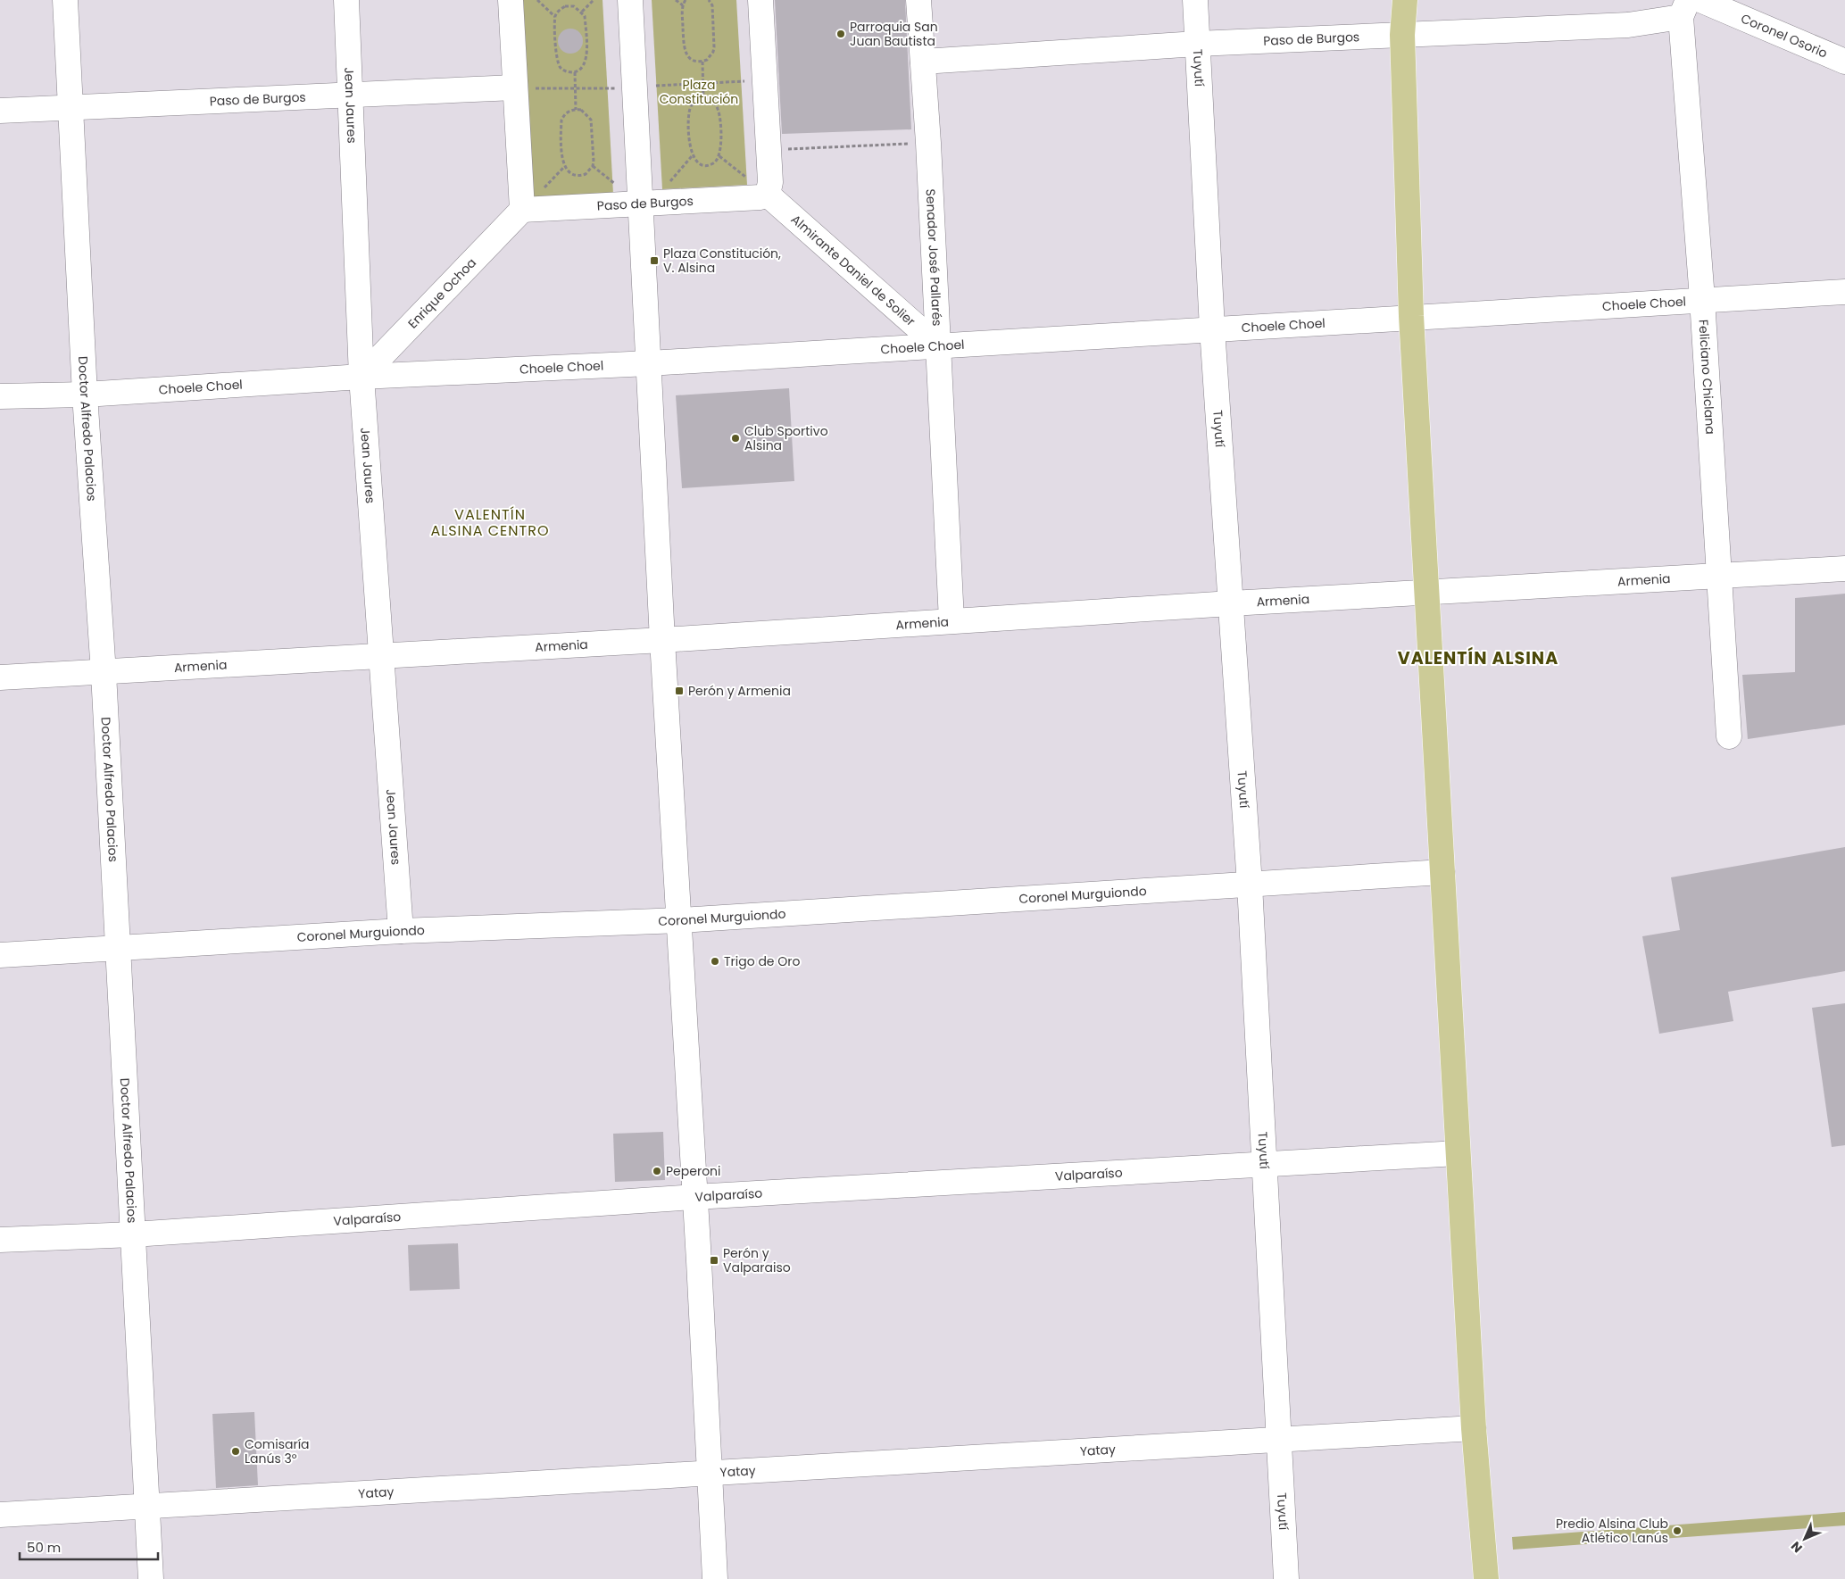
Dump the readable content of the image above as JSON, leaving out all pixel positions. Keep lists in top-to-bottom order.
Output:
{
  "streets": {
    "street": [
      "Coronel Osorio",
      "Paso de Burgos",
      "Tuyutí",
      "Jean Jaures",
      "Senador José Pallarés",
      "Almirante Daniel de Solier",
      "Enrique Ochoa",
      "Choele Choel",
      "Feliciano Chiclana",
      "Doctor Alfredo Palacios",
      "Armenia",
      "Coronel Murguiondo",
      "Valparaíso",
      "Yatay"
    ]
  },
  "crossings": [
    ["Paso de Burgos", "Tuyutí"],
    ["Paso de Burgos", "Jean Jaures"],
    ["Paso de Burgos", "Senador José Pallarés"],
    ["Paso de Burgos", "Almirante Daniel de Solier"],
    ["Paso de Burgos", "Enrique Ochoa"],
    ["Paso de Burgos", "Feliciano Chiclana"],
    ["Paso de Burgos", "Doctor Alfredo Palacios"],
    ["Tuyutí", "Choele Choel"],
    ["Tuyutí", "Armenia"],
    ["Tuyutí", "Coronel Murguiondo"],
    ["Tuyutí", "Valparaíso"],
    ["Tuyutí", "Yatay"],
    ["Jean Jaures", "Enrique Ochoa"],
    ["Jean Jaures", "Choele Choel"],
    ["Jean Jaures", "Armenia"],
    ["Jean Jaures", "Coronel Murguiondo"],
    ["Senador José Pallarés", "Almirante Daniel de Solier"],
    ["Senador José Pallarés", "Choele Choel"],
    ["Senador José Pallarés", "Armenia"],
    ["Almirante Daniel de Solier", "Choele Choel"],
    ["Enrique Ochoa", "Choele Choel"],
    ["Choele Choel", "Feliciano Chiclana"],
    ["Choele Choel", "Doctor Alfredo Palacios"],
    ["Feliciano Chiclana", "Armenia"],
    ["Doctor Alfredo Palacios", "Armenia"],
    ["Doctor Alfredo Palacios", "Coronel Murguiondo"],
    ["Doctor Alfredo Palacios", "Valparaíso"],
    ["Doctor Alfredo Palacios", "Yatay"]
  ],
  "districts": ["VALENTÍN ALSINA CENTRO", "VALENTÍN ALSINA"],
  "parks": ["Plaza Constitución"],
  "places": {
    "other": [
      "Parroquia San Juan Bautista",
      "Club Sportivo Alsina",
      "Trigo de Oro",
      "Peperoni",
      "Comisaría Lanús 3°",
      "Predio Alsina Club Atlético Lanús"
    ],
    "transit": ["Plaza Constitución, V. Alsina", "Perón y Armenia", "Perón y Valparaiso"]
  },
  "scale_bar": "50 m",
  "north": "bottom left"
}
